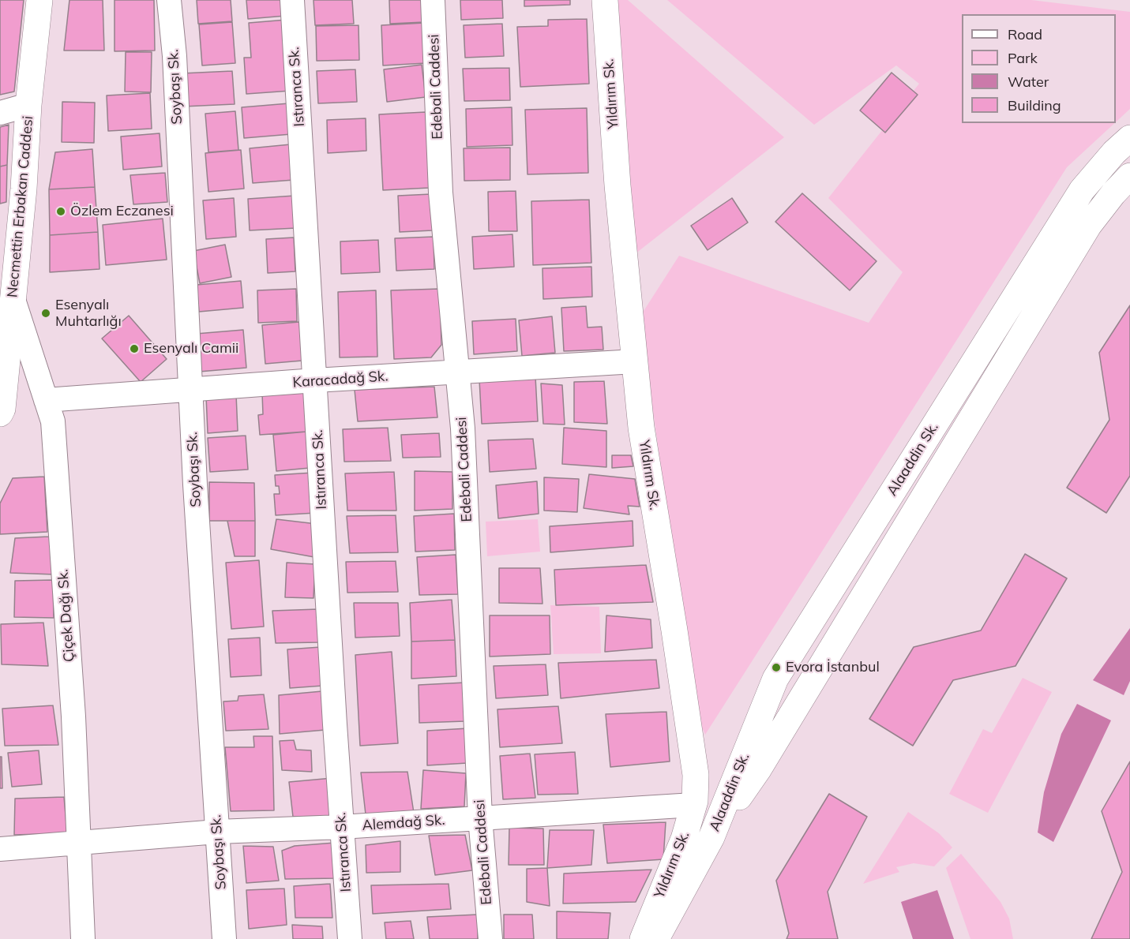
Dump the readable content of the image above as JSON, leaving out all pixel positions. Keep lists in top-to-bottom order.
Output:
{
  "streets": {
    "street": [
      "Soybaşı Sk.",
      "Istıranca Sk.",
      "Edebali Caddesi",
      "Yıldırım Sk.",
      "Necmettin Erbakan Caddesi",
      "Karacadağ Sk.",
      "Alaaddin Sk.",
      "Çiçek Dağı Sk.",
      "Alemdağ Sk."
    ]
  },
  "crossings": [
    ["Soybaşı Sk.", "Karacadağ Sk."],
    ["Soybaşı Sk.", "Alemdağ Sk."],
    ["Istıranca Sk.", "Karacadağ Sk."],
    ["Istıranca Sk.", "Alemdağ Sk."],
    ["Edebali Caddesi", "Karacadağ Sk."],
    ["Edebali Caddesi", "Alemdağ Sk."],
    ["Yıldırım Sk.", "Karacadağ Sk."],
    ["Yıldırım Sk.", "Alaaddin Sk."],
    ["Yıldırım Sk.", "Alemdağ Sk."],
    ["Necmettin Erbakan Caddesi", "Çiçek Dağı Sk."],
    ["Karacadağ Sk.", "Çiçek Dağı Sk."],
    ["Çiçek Dağı Sk.", "Alemdağ Sk."]
  ],
  "places": [
    "Özlem Eczanesi",
    "Esenyalı Muhtarlığı",
    "Esenyalı Camii",
    "Evora İstanbul"
  ],
  "legend": [
    "Road",
    "Park",
    "Water",
    "Building"
  ]
}
